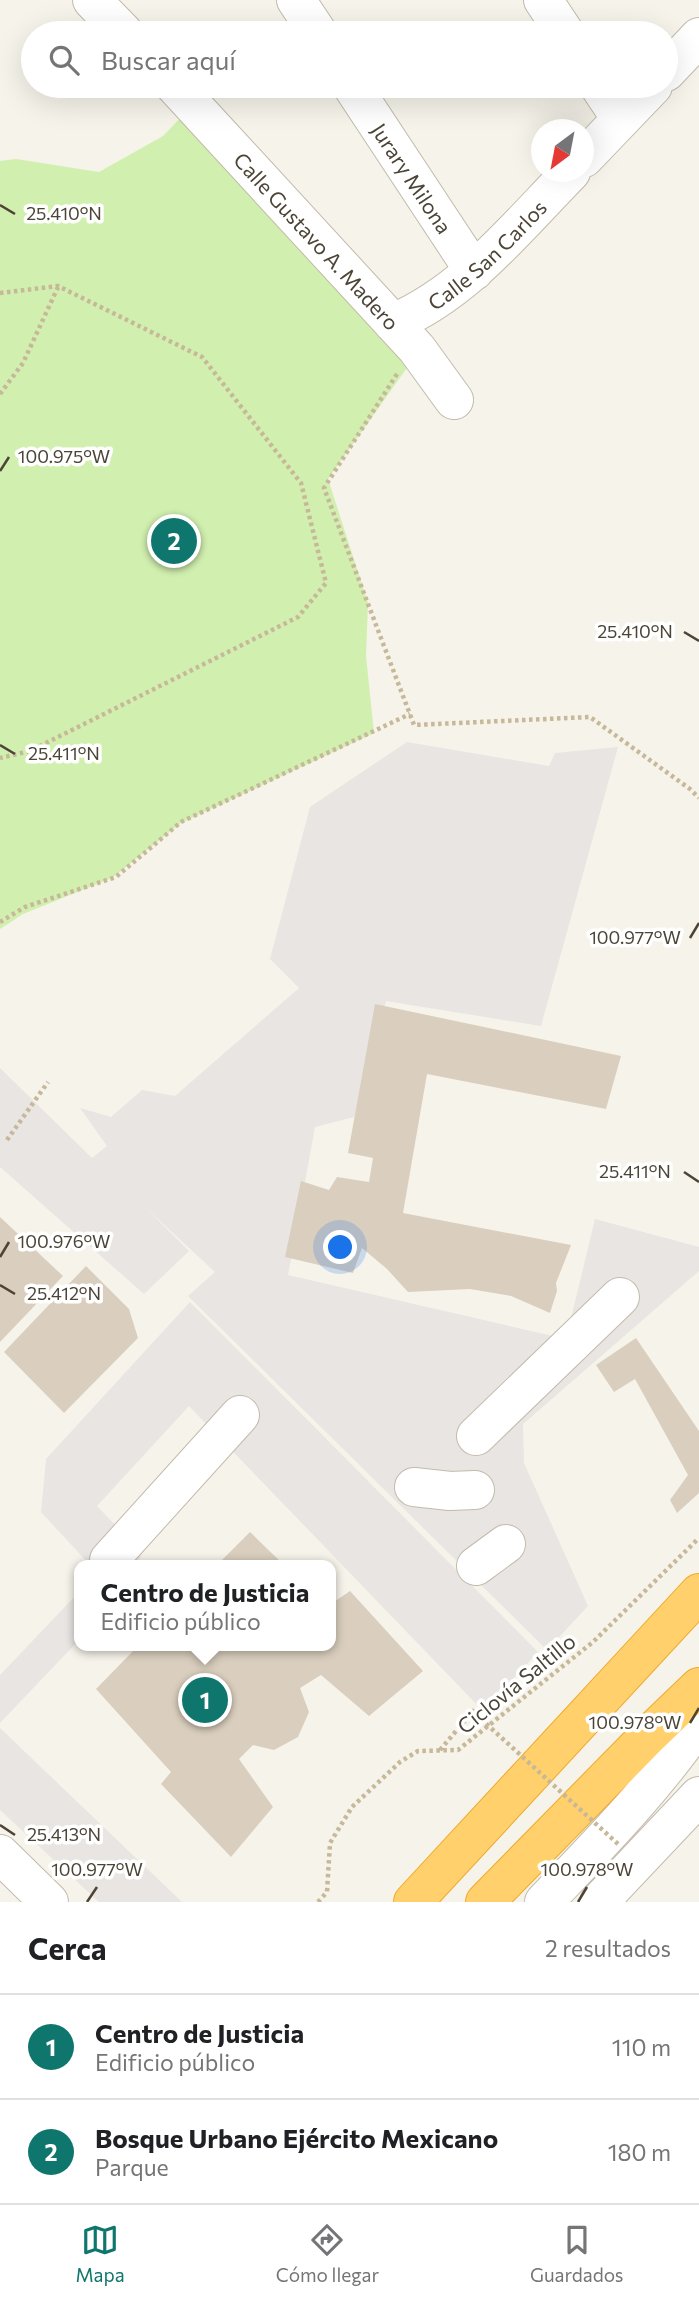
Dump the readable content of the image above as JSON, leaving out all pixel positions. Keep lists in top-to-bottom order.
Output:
{
  "streets": {
    "street": ["Jurary Milona", "Calle Gustavo A. Madero", "Calle San Carlos"],
    "path": ["Ciclovía Saltillo"]
  },
  "crossings": [
    ["Jurary Milona", "Calle San Carlos"],
    ["Calle Gustavo A. Madero", "Calle San Carlos"]
  ],
  "north": "bottom left",
  "page": {
    "search": "Buscar aquí",
    "pins": ["2", "1"],
    "popup": ["Centro de Justicia", "Edificio público"],
    "heading": ["Cerca", "2 resultados"],
    "list": [
      {
        "mark": "1",
        "name": "Centro de Justicia",
        "note": "Edificio público",
        "value": "110 m"
      },
      {
        "mark": "2",
        "name": "Bosque Urbano Ejército Mexicano",
        "note": "Parque",
        "value": "180 m"
      }
    ],
    "nav": ["Mapa", "Cómo llegar", "Guardados"]
  },
  "coordinates": [
    "25.410°N",
    "100.975°W",
    "25.411°N",
    "100.977°W",
    "100.976°W",
    "25.412°N",
    "100.978°W",
    "25.413°N"
  ]
}
